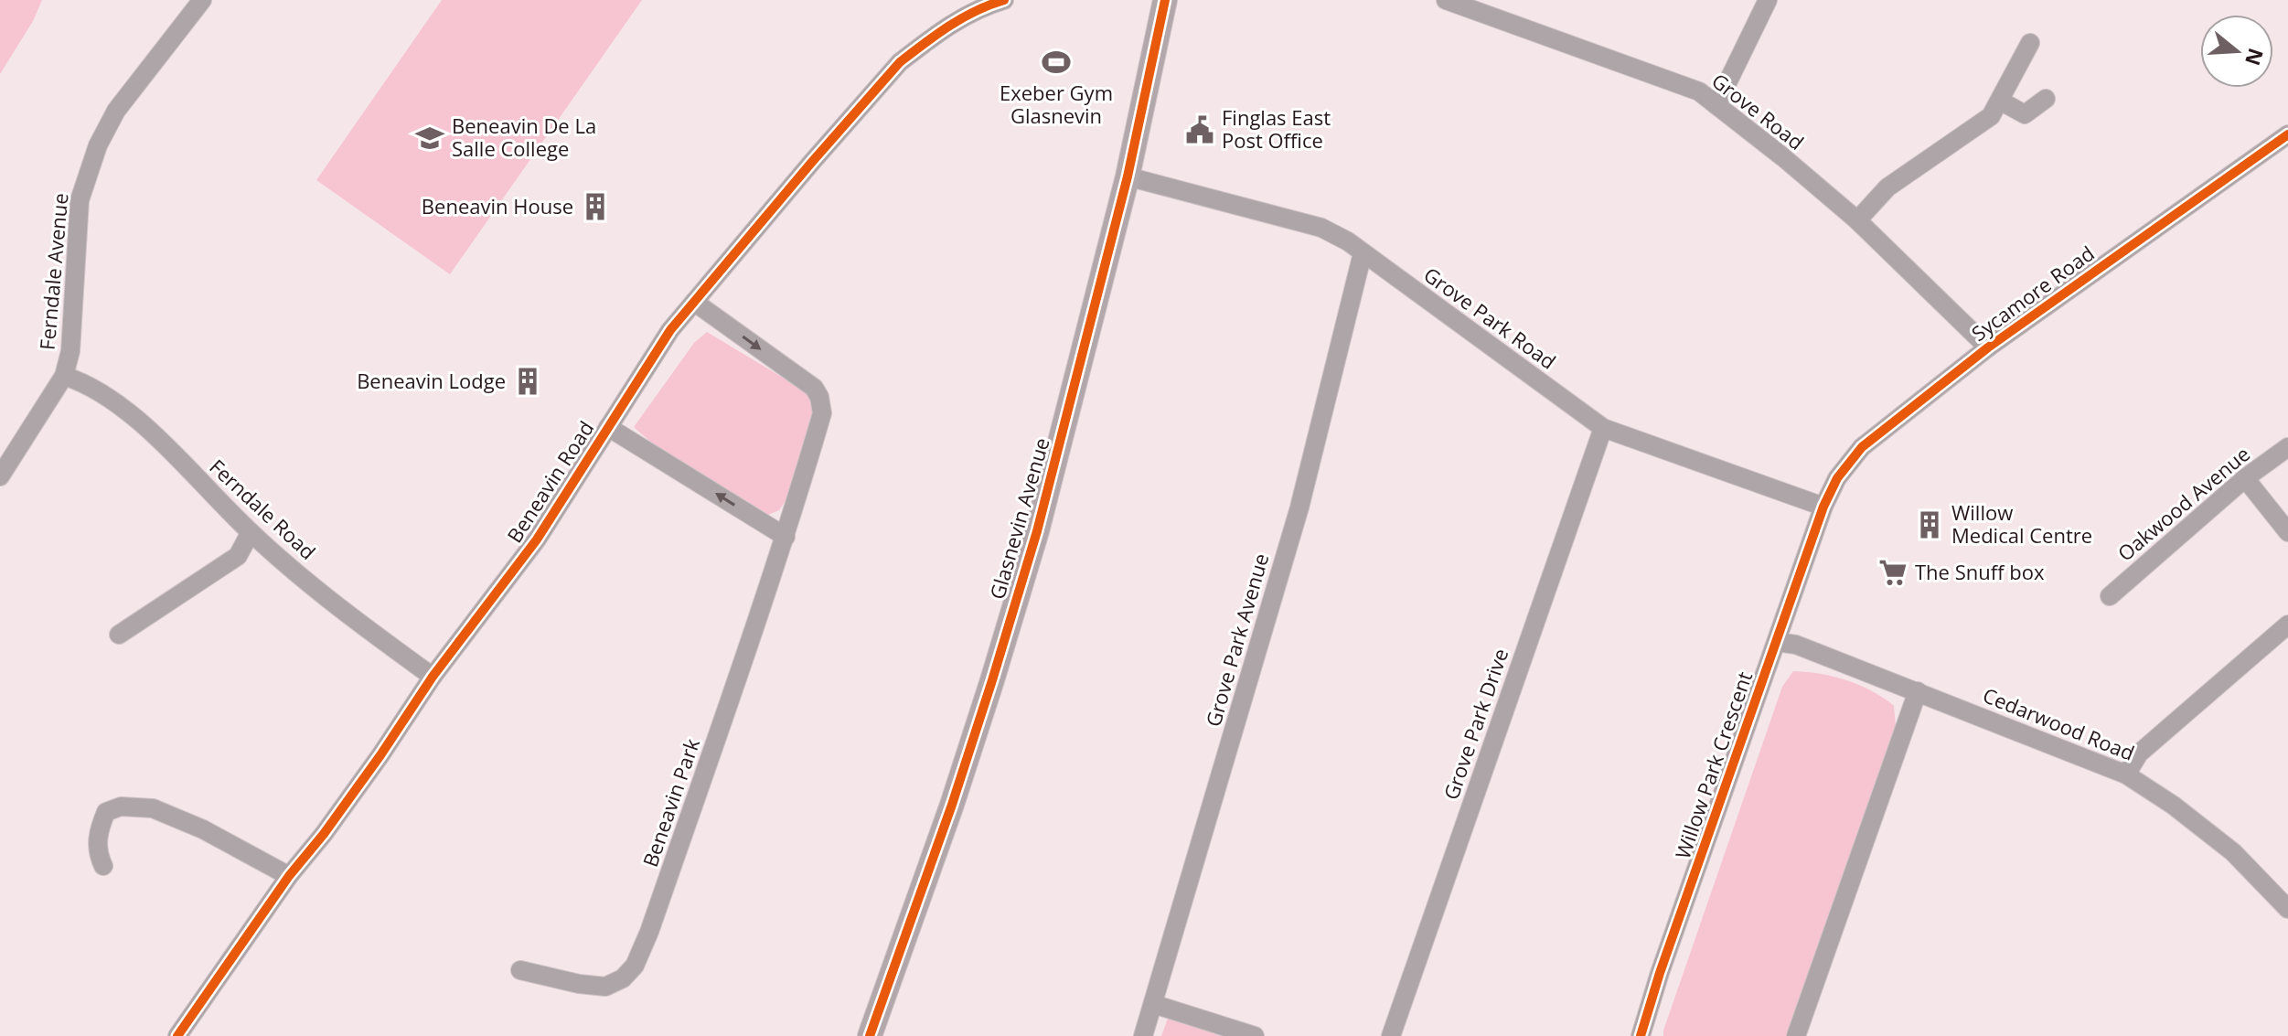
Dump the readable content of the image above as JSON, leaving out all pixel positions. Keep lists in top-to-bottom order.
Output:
{
  "streets": {
    "main road": ["Glasnevin Avenue"],
    "street": [
      "Grove Road",
      "Ferndale Avenue",
      "Sycamore Road",
      "Grove Park Road",
      "Beneavin Road",
      "Oakwood Avenue",
      "Ferndale Road",
      "Grove Park Avenue",
      "Grove Park Drive",
      "Cedarwood Road",
      "Willow Park Crescent",
      "Beneavin Park"
    ]
  },
  "crossings": [
    ["Grove Road", "Sycamore Road"],
    ["Ferndale Avenue", "Ferndale Road"],
    ["Sycamore Road", "Grove Park Road"],
    ["Sycamore Road", "Willow Park Crescent"],
    ["Grove Park Road", "Glasnevin Avenue"],
    ["Grove Park Road", "Grove Park Avenue"],
    ["Grove Park Road", "Grove Park Drive"],
    ["Grove Park Road", "Willow Park Crescent"],
    ["Beneavin Road", "Ferndale Road"],
    ["Beneavin Road", "Beneavin Park"],
    ["Cedarwood Road", "Willow Park Crescent"]
  ],
  "places": {
    "sports": ["Exeber Gym Glasnevin"],
    "public building": ["Finglas East Post Office"],
    "school or university": ["Beneavin De La Salle College"],
    "building": ["Beneavin House", "Beneavin Lodge", "Willow Medical Centre"],
    "supermarket": ["The Snuff box"]
  },
  "north": "right"
}
